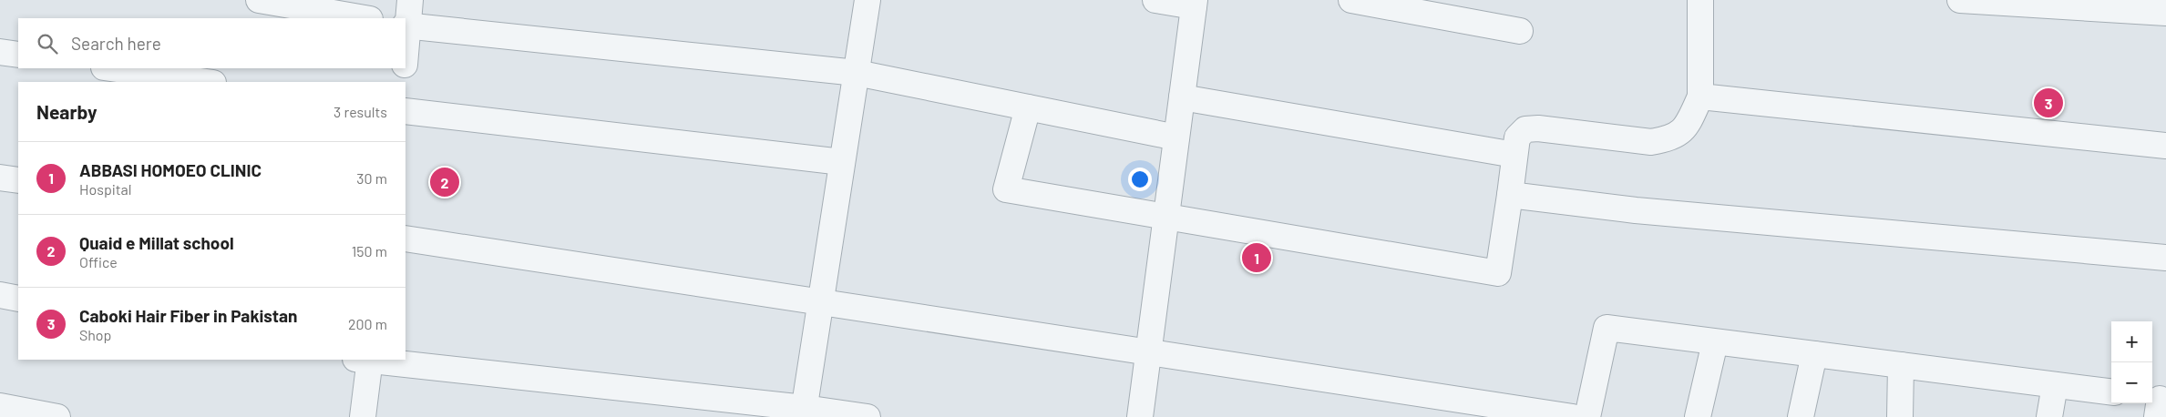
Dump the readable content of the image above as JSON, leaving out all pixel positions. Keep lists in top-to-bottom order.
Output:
{
  "page": {
    "search": "Search here",
    "heading": ["Nearby", "3 results"],
    "pins": ["3", "2", "1"],
    "list": [
      {
        "mark": "1",
        "name": "ABBASI HOMOEO CLINIC",
        "note": "Hospital",
        "value": "30 m"
      },
      {
        "mark": "2",
        "name": "Quaid e Millat school",
        "note": "Office",
        "value": "150 m"
      },
      {
        "mark": "3",
        "name": "Caboki Hair Fiber in Pakistan",
        "note": "Shop",
        "value": "200 m"
      }
    ],
    "map_buttons": ["+", "−"]
  }
}
